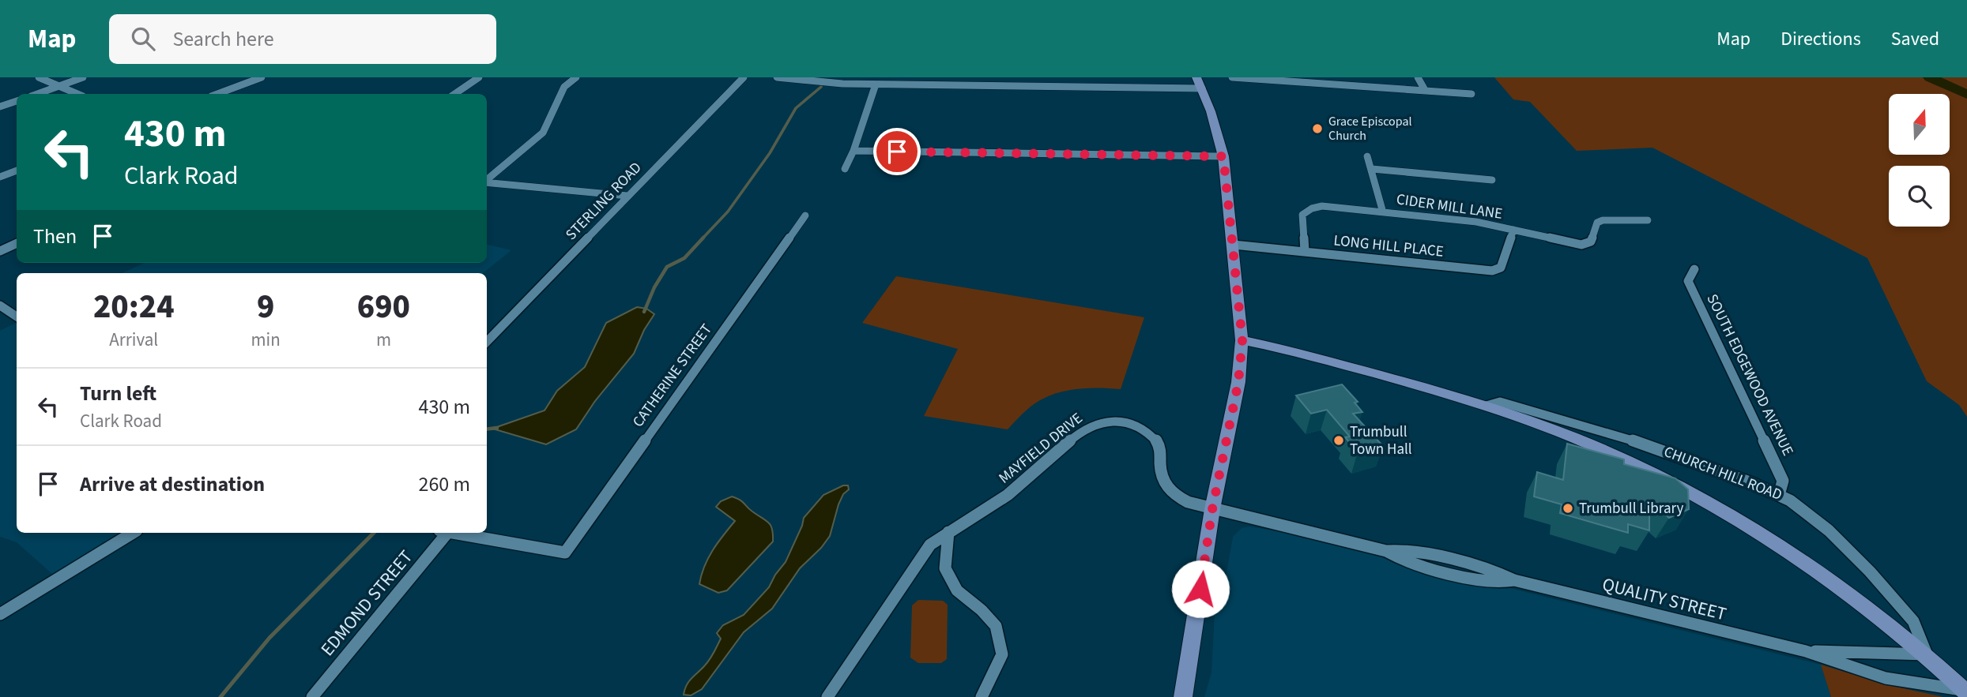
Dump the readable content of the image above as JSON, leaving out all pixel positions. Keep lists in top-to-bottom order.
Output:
{
  "streets": {
    "main road": ["CHURCH HILL ROAD"],
    "street": [
      "STERLING ROAD",
      "CIDER MILL LANE",
      "LONG HILL PLACE",
      "SOUTH EDGEWOOD AVENUE",
      "CATHERINE STREET",
      "MAYFIELD DRIVE",
      "QUALITY STREET",
      "EDMOND STREET"
    ]
  },
  "crossings": [
    ["CIDER MILL LANE", "LONG HILL PLACE"],
    ["SOUTH EDGEWOOD AVENUE", "CHURCH HILL ROAD"],
    ["MAYFIELD DRIVE", "QUALITY STREET"],
    ["CHURCH HILL ROAD", "QUALITY STREET"]
  ],
  "places": ["Grace Episcopal Church", "Trumbull Town Hall", "Trumbull Library"],
  "north": "top",
  "page": {
    "header": "Map",
    "search": "Search here",
    "nav": ["Map", "Directions", "Saved"],
    "turn": ["430 m", "Clark Road"],
    "then": "Then",
    "eta": [
      "20:24",
      "Arrival",
      "9",
      "min",
      "690",
      "m"
    ],
    "list": [
      {
        "name": "Turn left",
        "note": "Clark Road",
        "value": "430 m"
      },
      {
        "name": "Arrive at destination",
        "value": "260 m"
      }
    ]
  }
}
